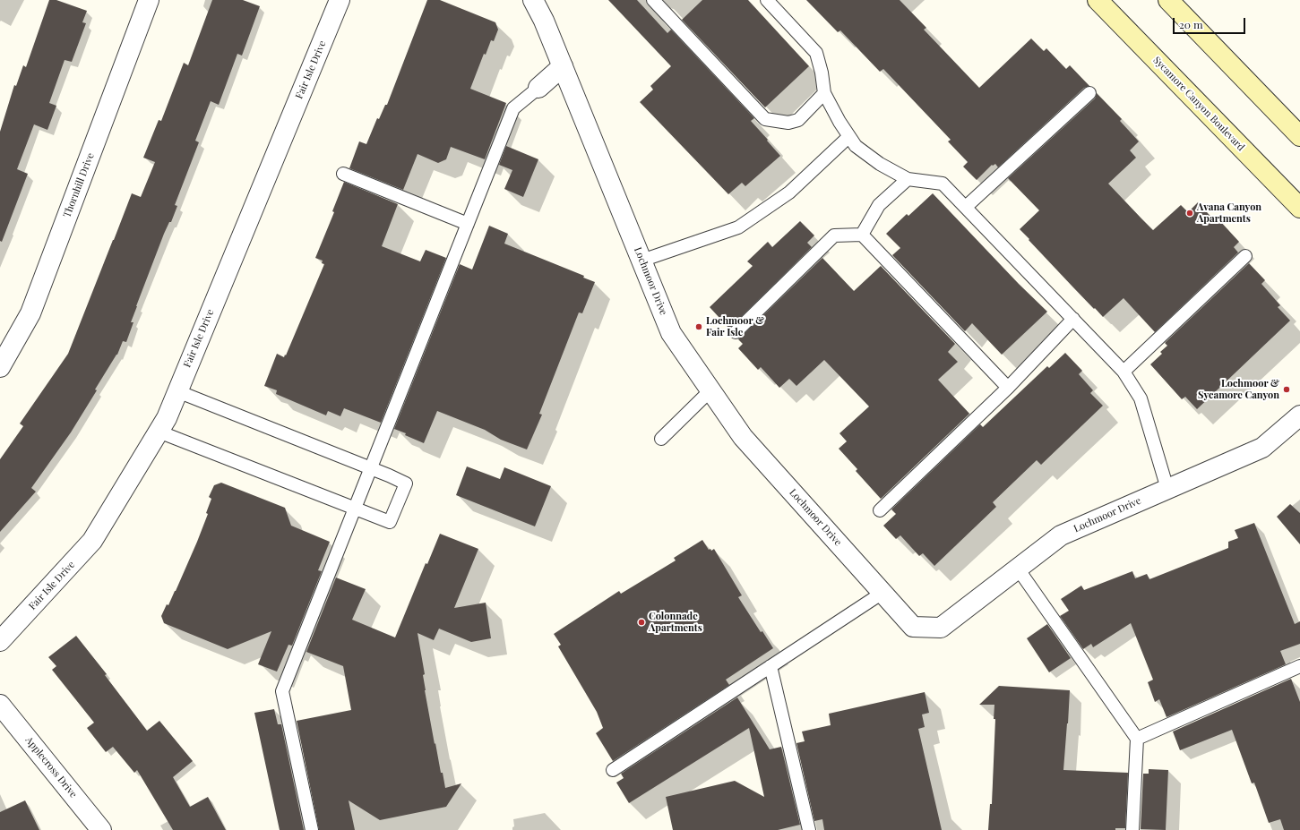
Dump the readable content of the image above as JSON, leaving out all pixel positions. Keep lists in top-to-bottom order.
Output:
{
  "streets": {
    "main road": ["Sycamore Canyon Boulevard"],
    "street": [
      "Fair Isle Drive",
      "Thornhill Drive",
      "Lochmoor Drive",
      "Applecross Drive"
    ]
  },
  "places": [
    "Avana Canyon Apartments",
    "Lochmoor & Fair Isle",
    "Lochmoor & Sycamore Canyon",
    "Colonnade Apartments"
  ],
  "scale_bar": "20 m"
}
